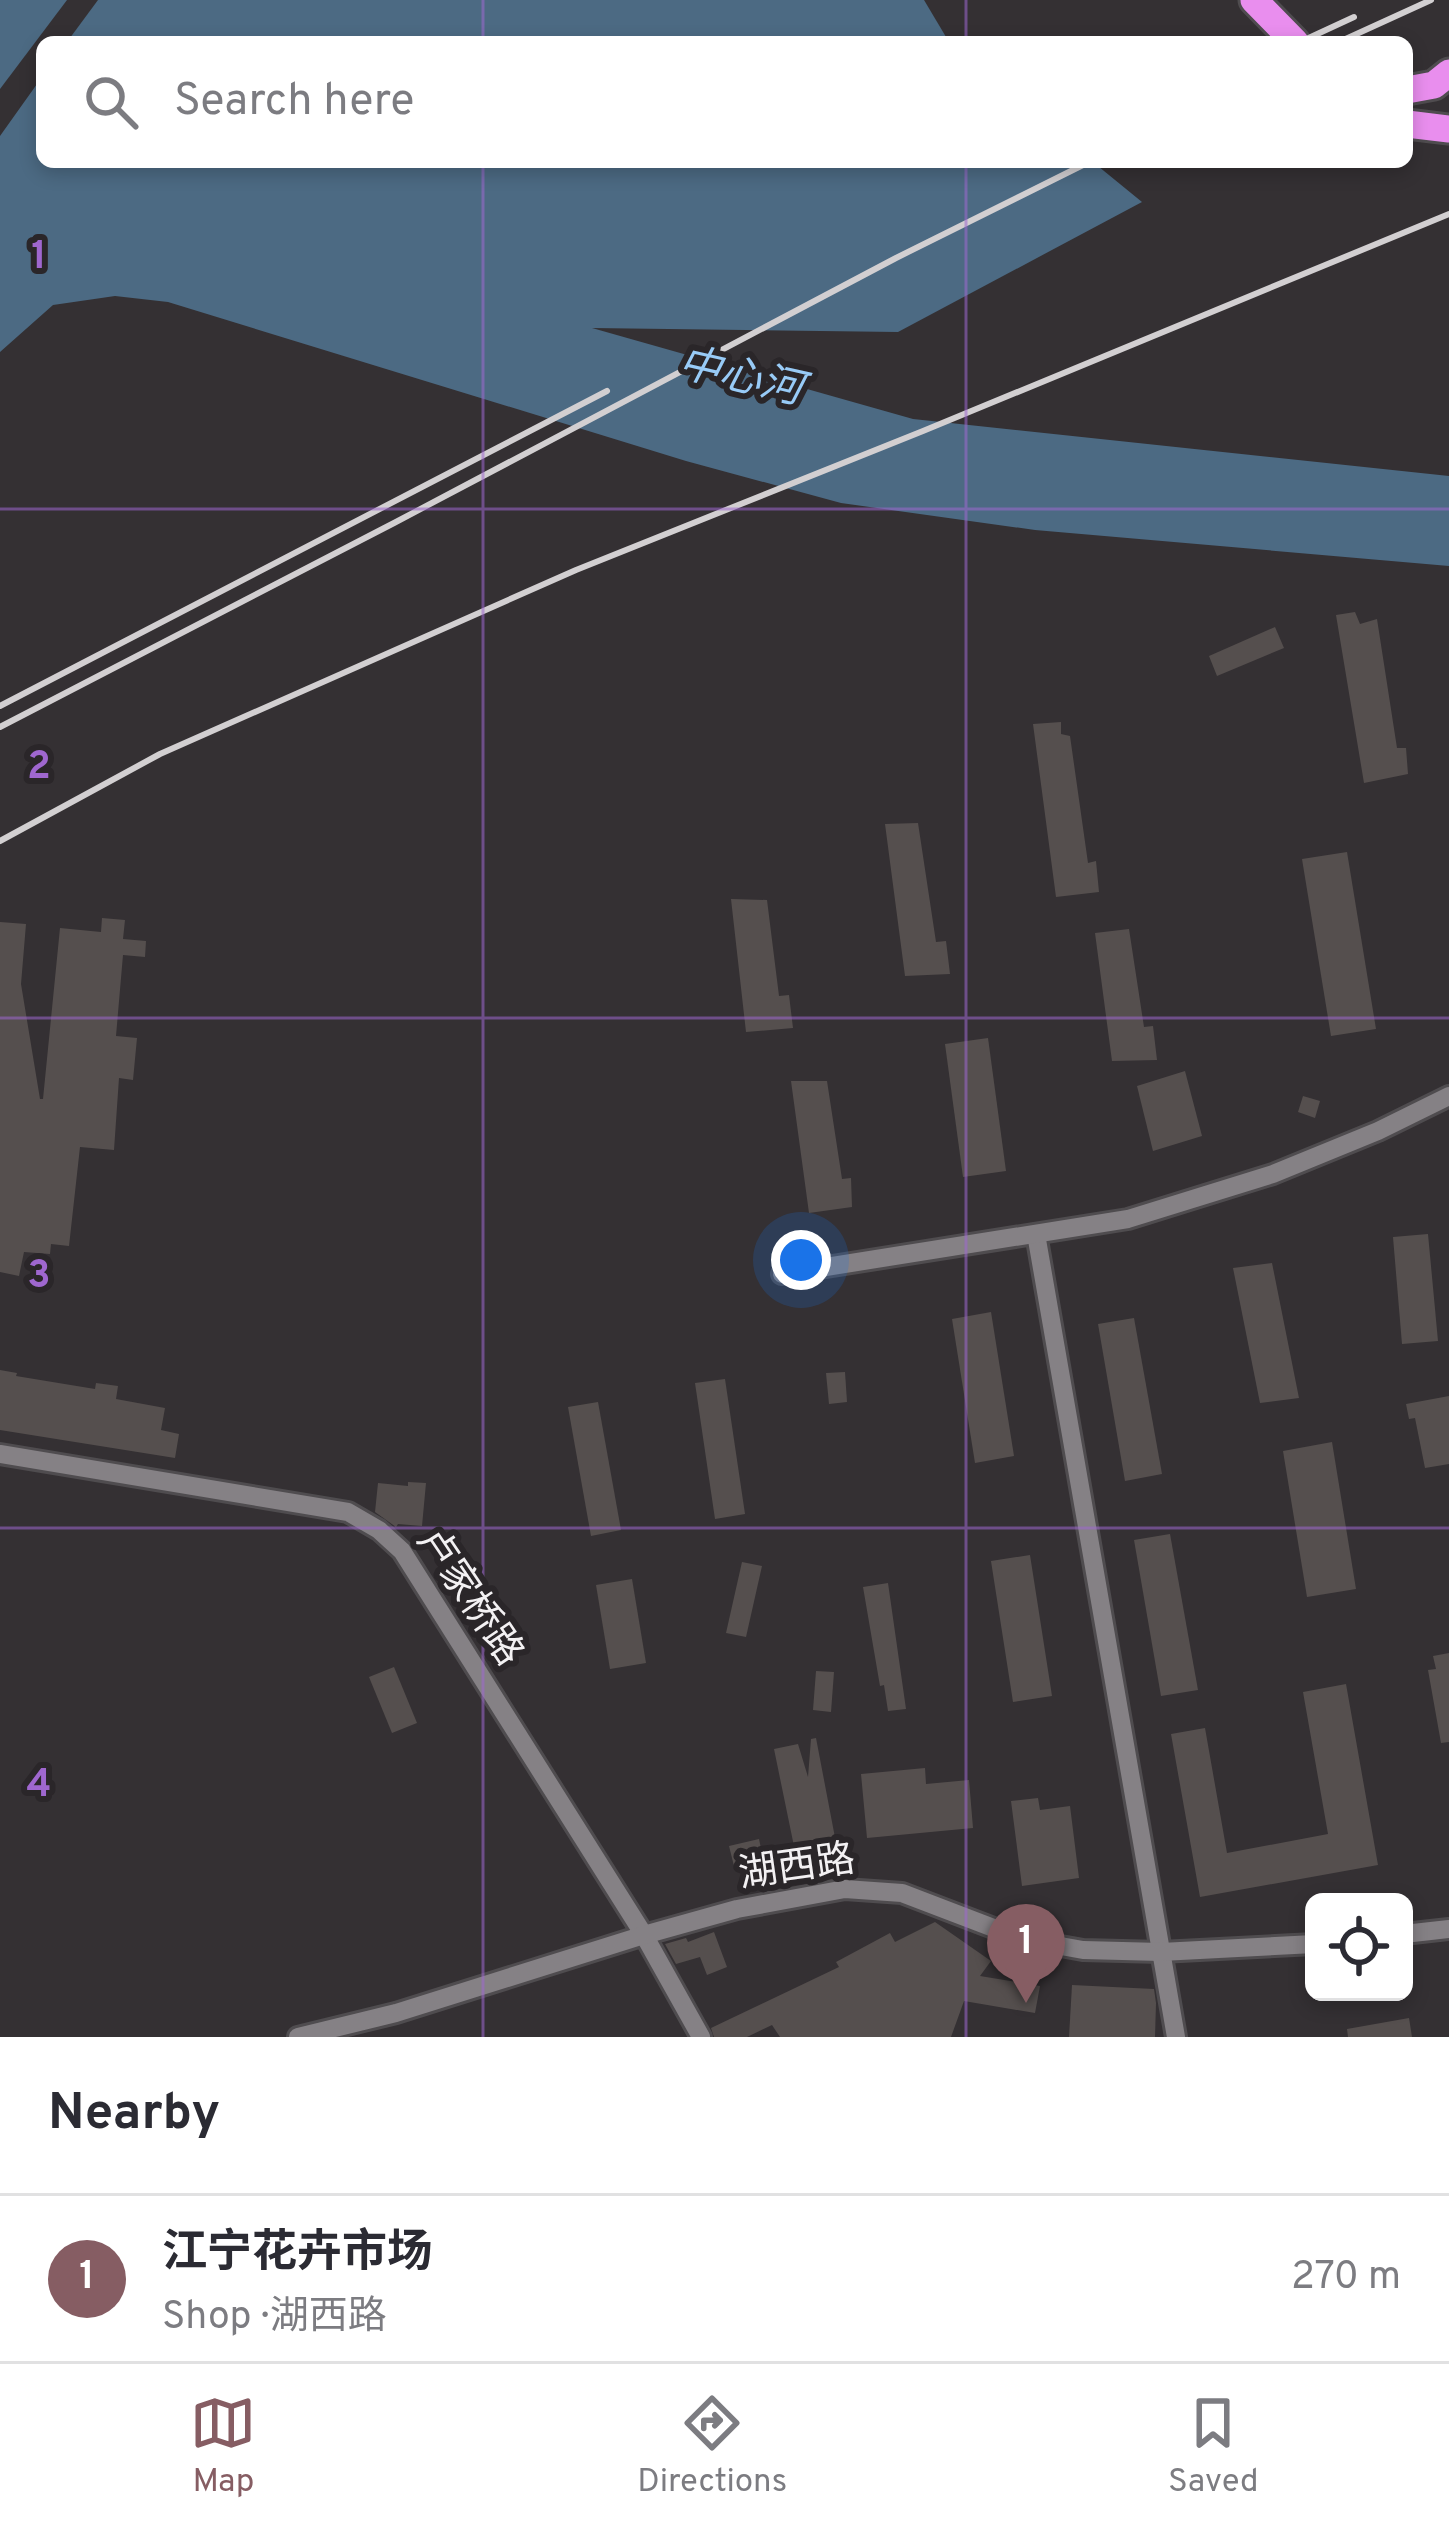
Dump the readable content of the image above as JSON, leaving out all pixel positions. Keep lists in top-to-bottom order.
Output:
{
  "streets": {
    "street": ["卢家桥路", "湖西路"]
  },
  "crossings": [
    ["卢家桥路", "湖西路"]
  ],
  "water": ["中心河"],
  "page": {
    "search": "Search here",
    "pins": "1",
    "heading": "Nearby",
    "list": [
      {
        "mark": "1",
        "name": "江宁花卉市场",
        "note": "Shop · 湖西路",
        "value": "270 m"
      }
    ],
    "nav": ["Map", "Directions", "Saved"]
  },
  "grid": {
    "rows": [
      "1",
      "2",
      "3",
      "4"
    ]
  }
}
